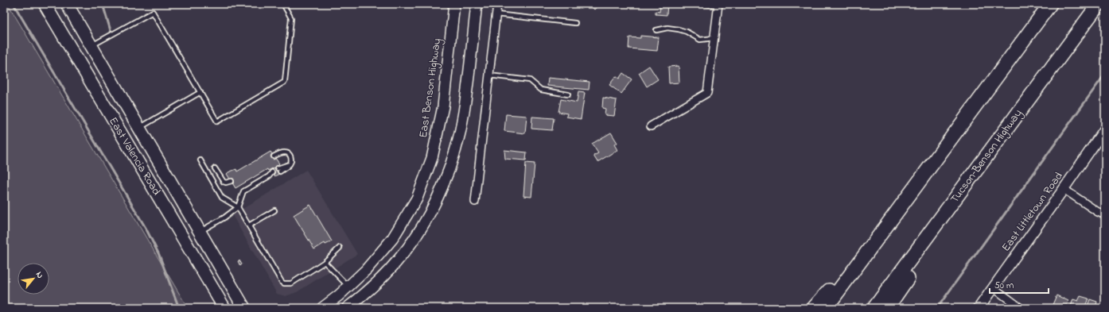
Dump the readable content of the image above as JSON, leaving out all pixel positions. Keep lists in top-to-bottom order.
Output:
{
  "streets": {
    "highway": ["Tucson–Benson Highway"],
    "main road": ["East Benson Highway", "East Valencia Road"],
    "street": ["East Littletown Road"]
  },
  "scale_bar": "50 m",
  "north": "top right"
}
